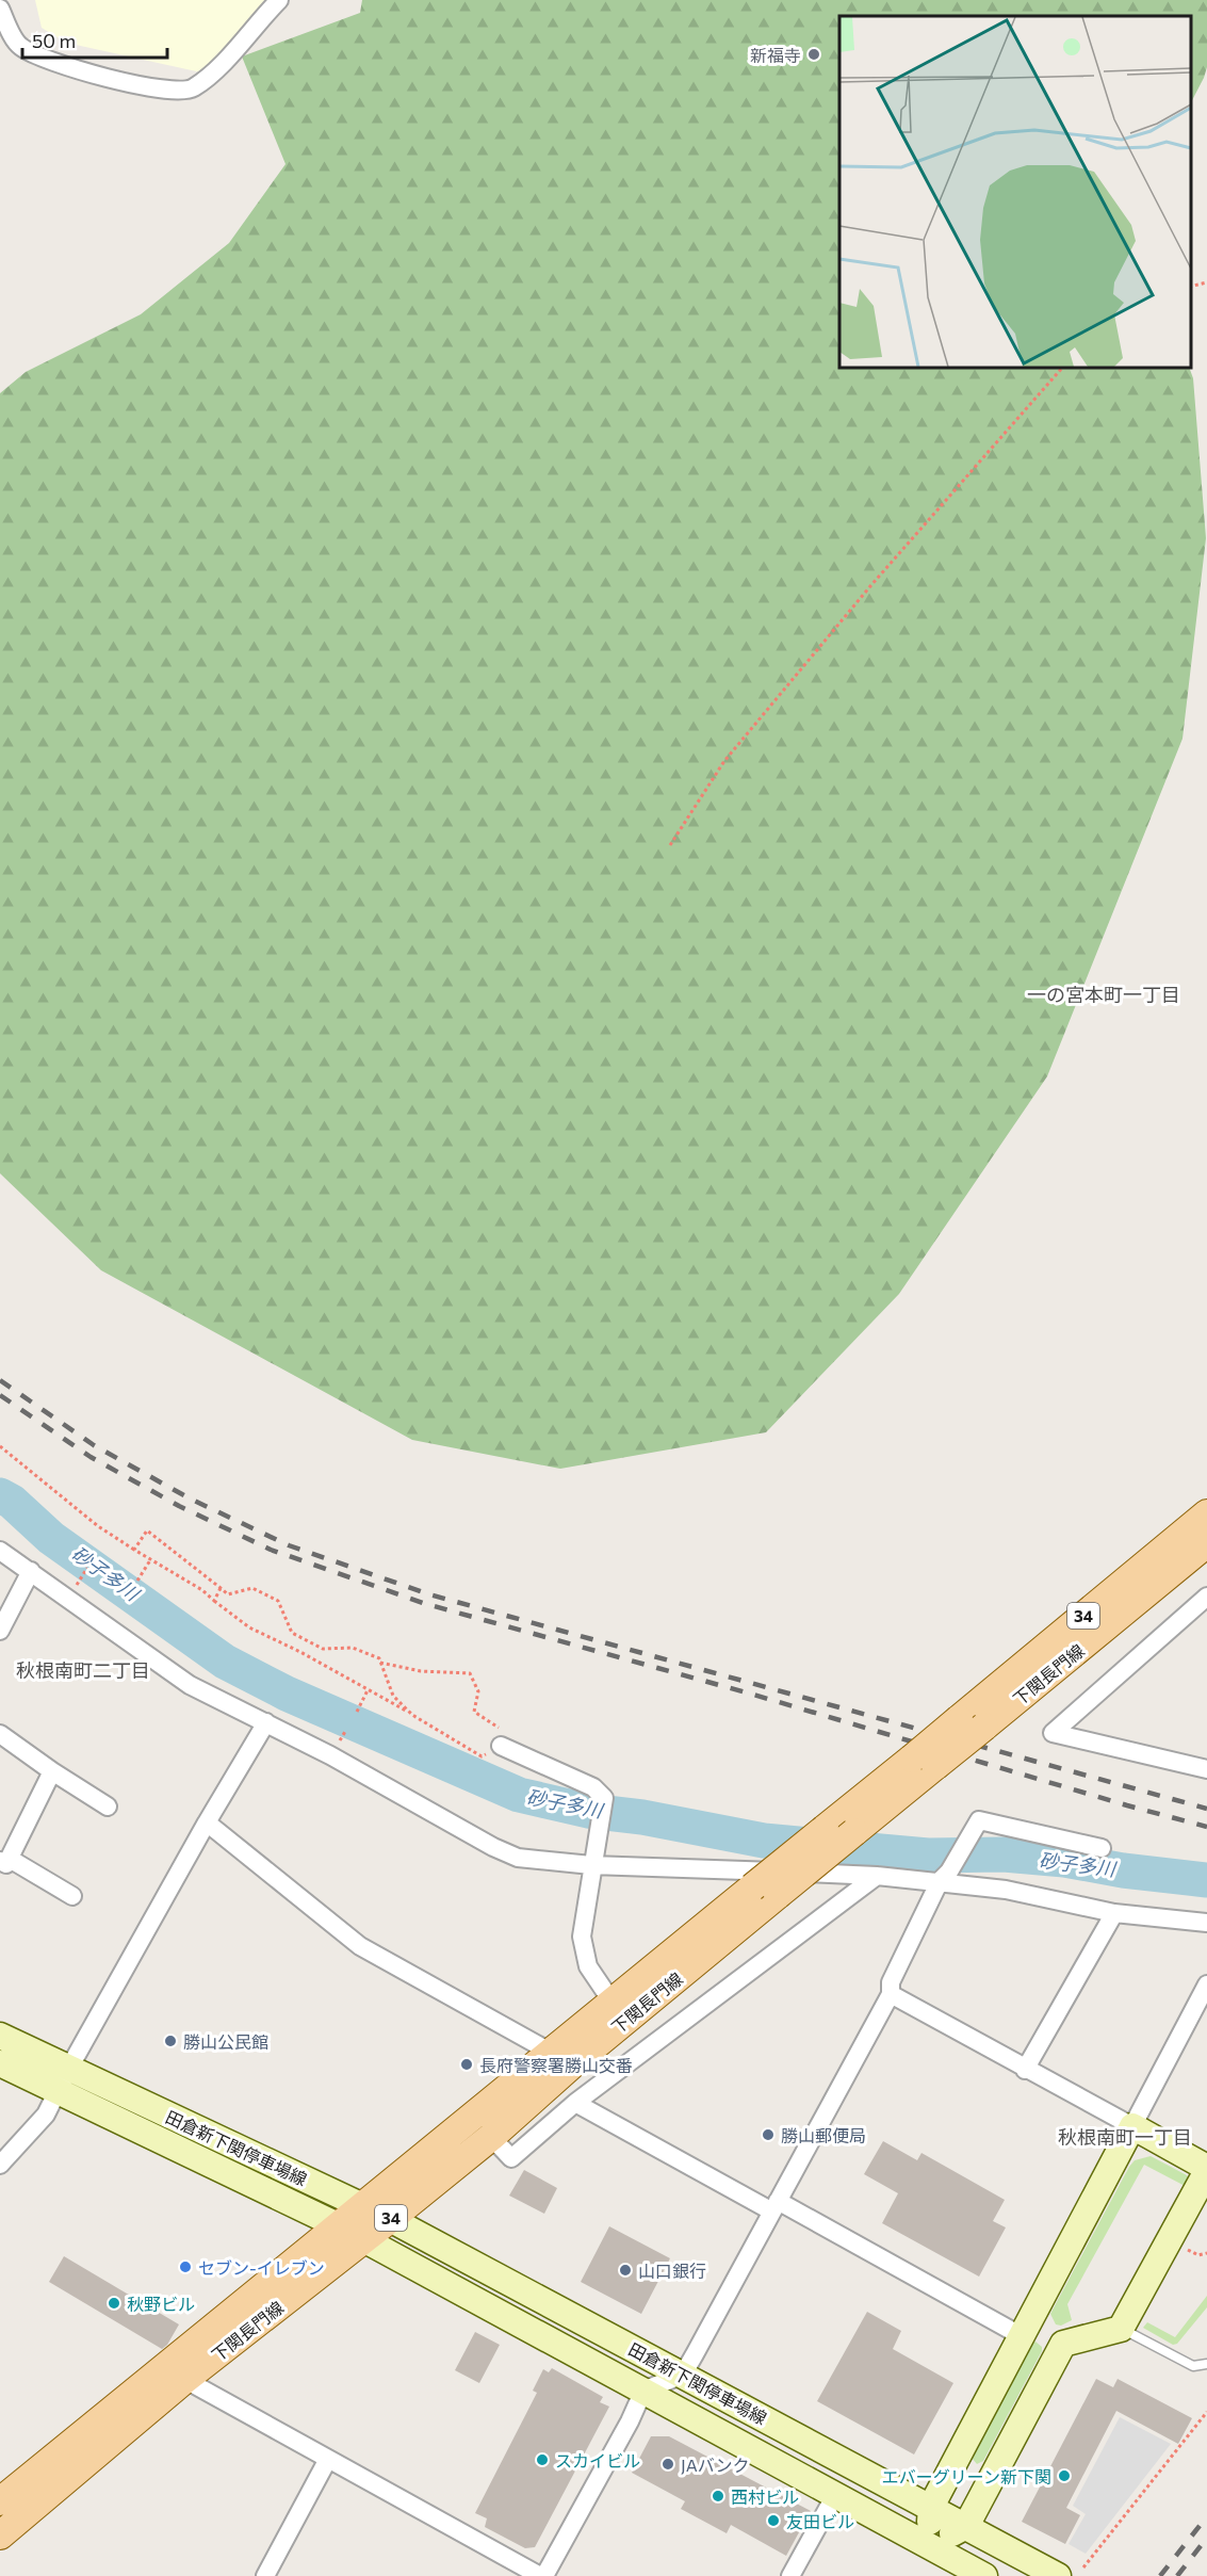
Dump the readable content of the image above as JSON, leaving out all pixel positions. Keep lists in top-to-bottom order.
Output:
{
  "streets": {
    "main road": ["34", "下関長門線", "田倉新下関停車場線"]
  },
  "crossings": [
    ["下関長門線", "田倉新下関停車場線"]
  ],
  "districts": ["一の宮本町一丁目", "秋根南町二丁目", "秋根南町一丁目"],
  "water": ["砂子多川"],
  "places": [
    "新福寺",
    "勝山公民館",
    "長府警察署勝山交番",
    "勝山郵便局",
    "セブン-イレブン",
    "山口銀行",
    "秋野ビル",
    "スカイビル",
    "JAバンク",
    "エバーグリーン新下関",
    "西村ビル",
    "友田ビル"
  ],
  "scale_bar": "50 m"
}
